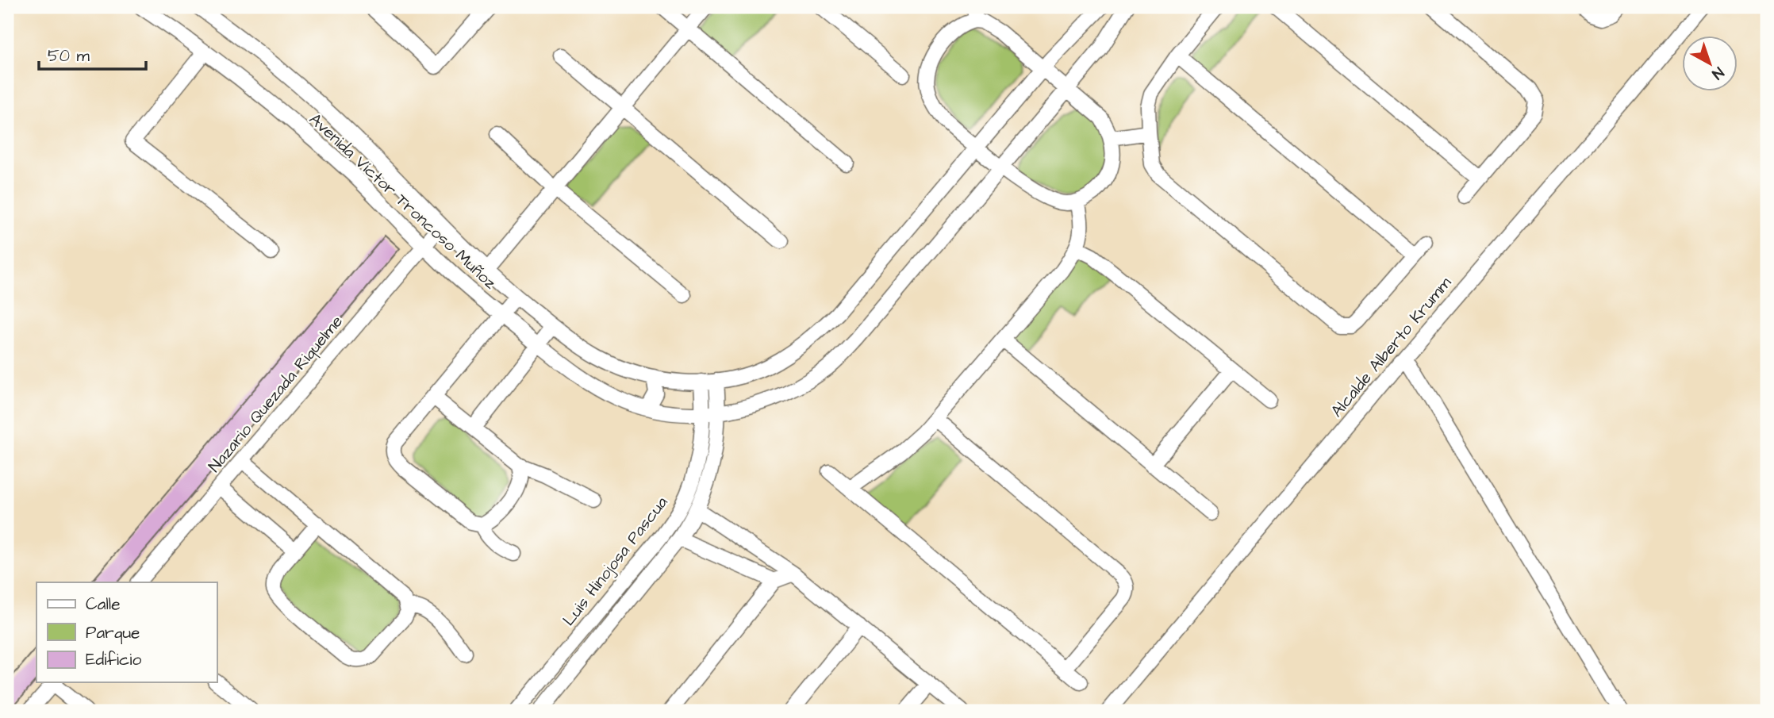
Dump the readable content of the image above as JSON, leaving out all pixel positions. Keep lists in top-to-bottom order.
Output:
{
  "streets": {
    "street": [
      "Avenida Víctor Troncoso Muñoz",
      "Alcalde Alberto Krumm",
      "Nazario Quezada Riquelme",
      "Luis Hinojosa Pascua"
    ]
  },
  "crossings": [
    ["Avenida Víctor Troncoso Muñoz", "Nazario Quezada Riquelme"],
    ["Avenida Víctor Troncoso Muñoz", "Luis Hinojosa Pascua"]
  ],
  "legend": ["Calle", "Parque", "Edificio"],
  "scale_bar": "50 m",
  "north": "bottom right"
}
